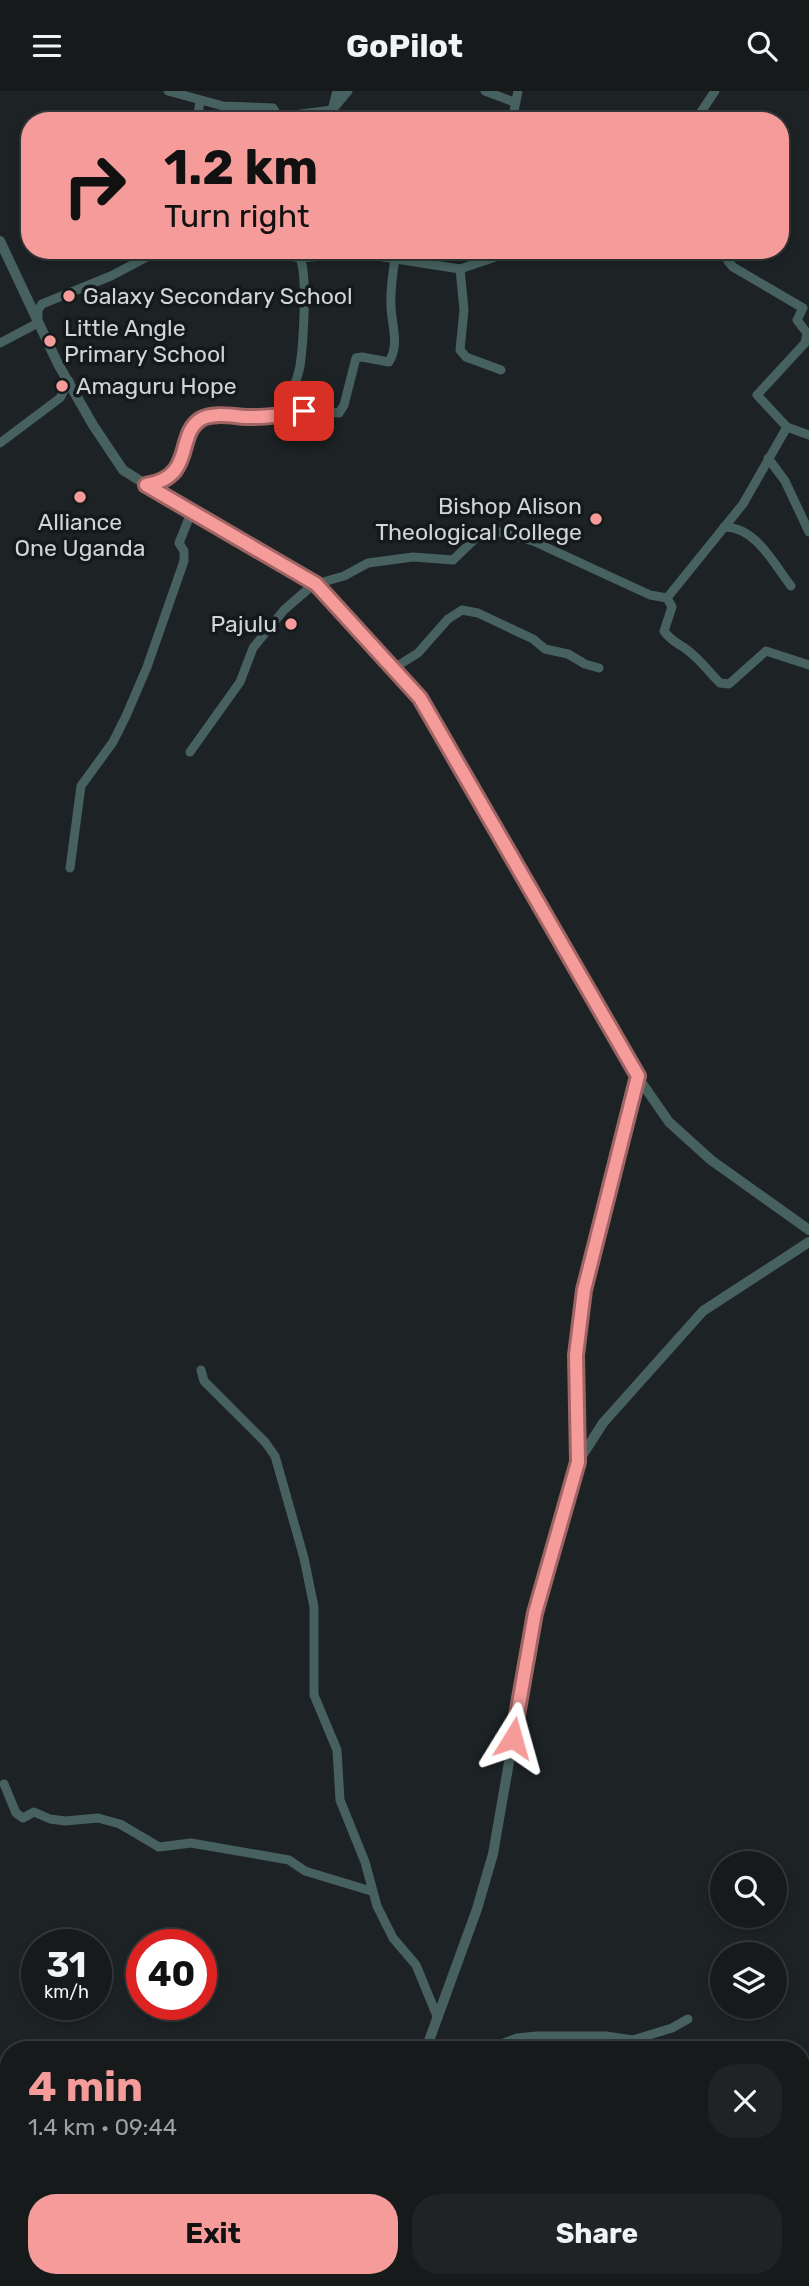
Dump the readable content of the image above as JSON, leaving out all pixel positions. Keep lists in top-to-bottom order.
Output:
{
  "places": [
    "Galaxy Secondary School",
    "Little Angle Primary School",
    "Amaguru Hope",
    "Alliance One Uganda",
    "Bishop Alison Theological College",
    "Pajulu"
  ],
  "page": {
    "header": "GoPilot",
    "turn": ["1.2 km", "Turn right"],
    "speed": "31 km/h",
    "limit": "40",
    "heading": ["4 min", "1.4 km · 09:44"],
    "buttons": ["Exit", "Share"]
  }
}
